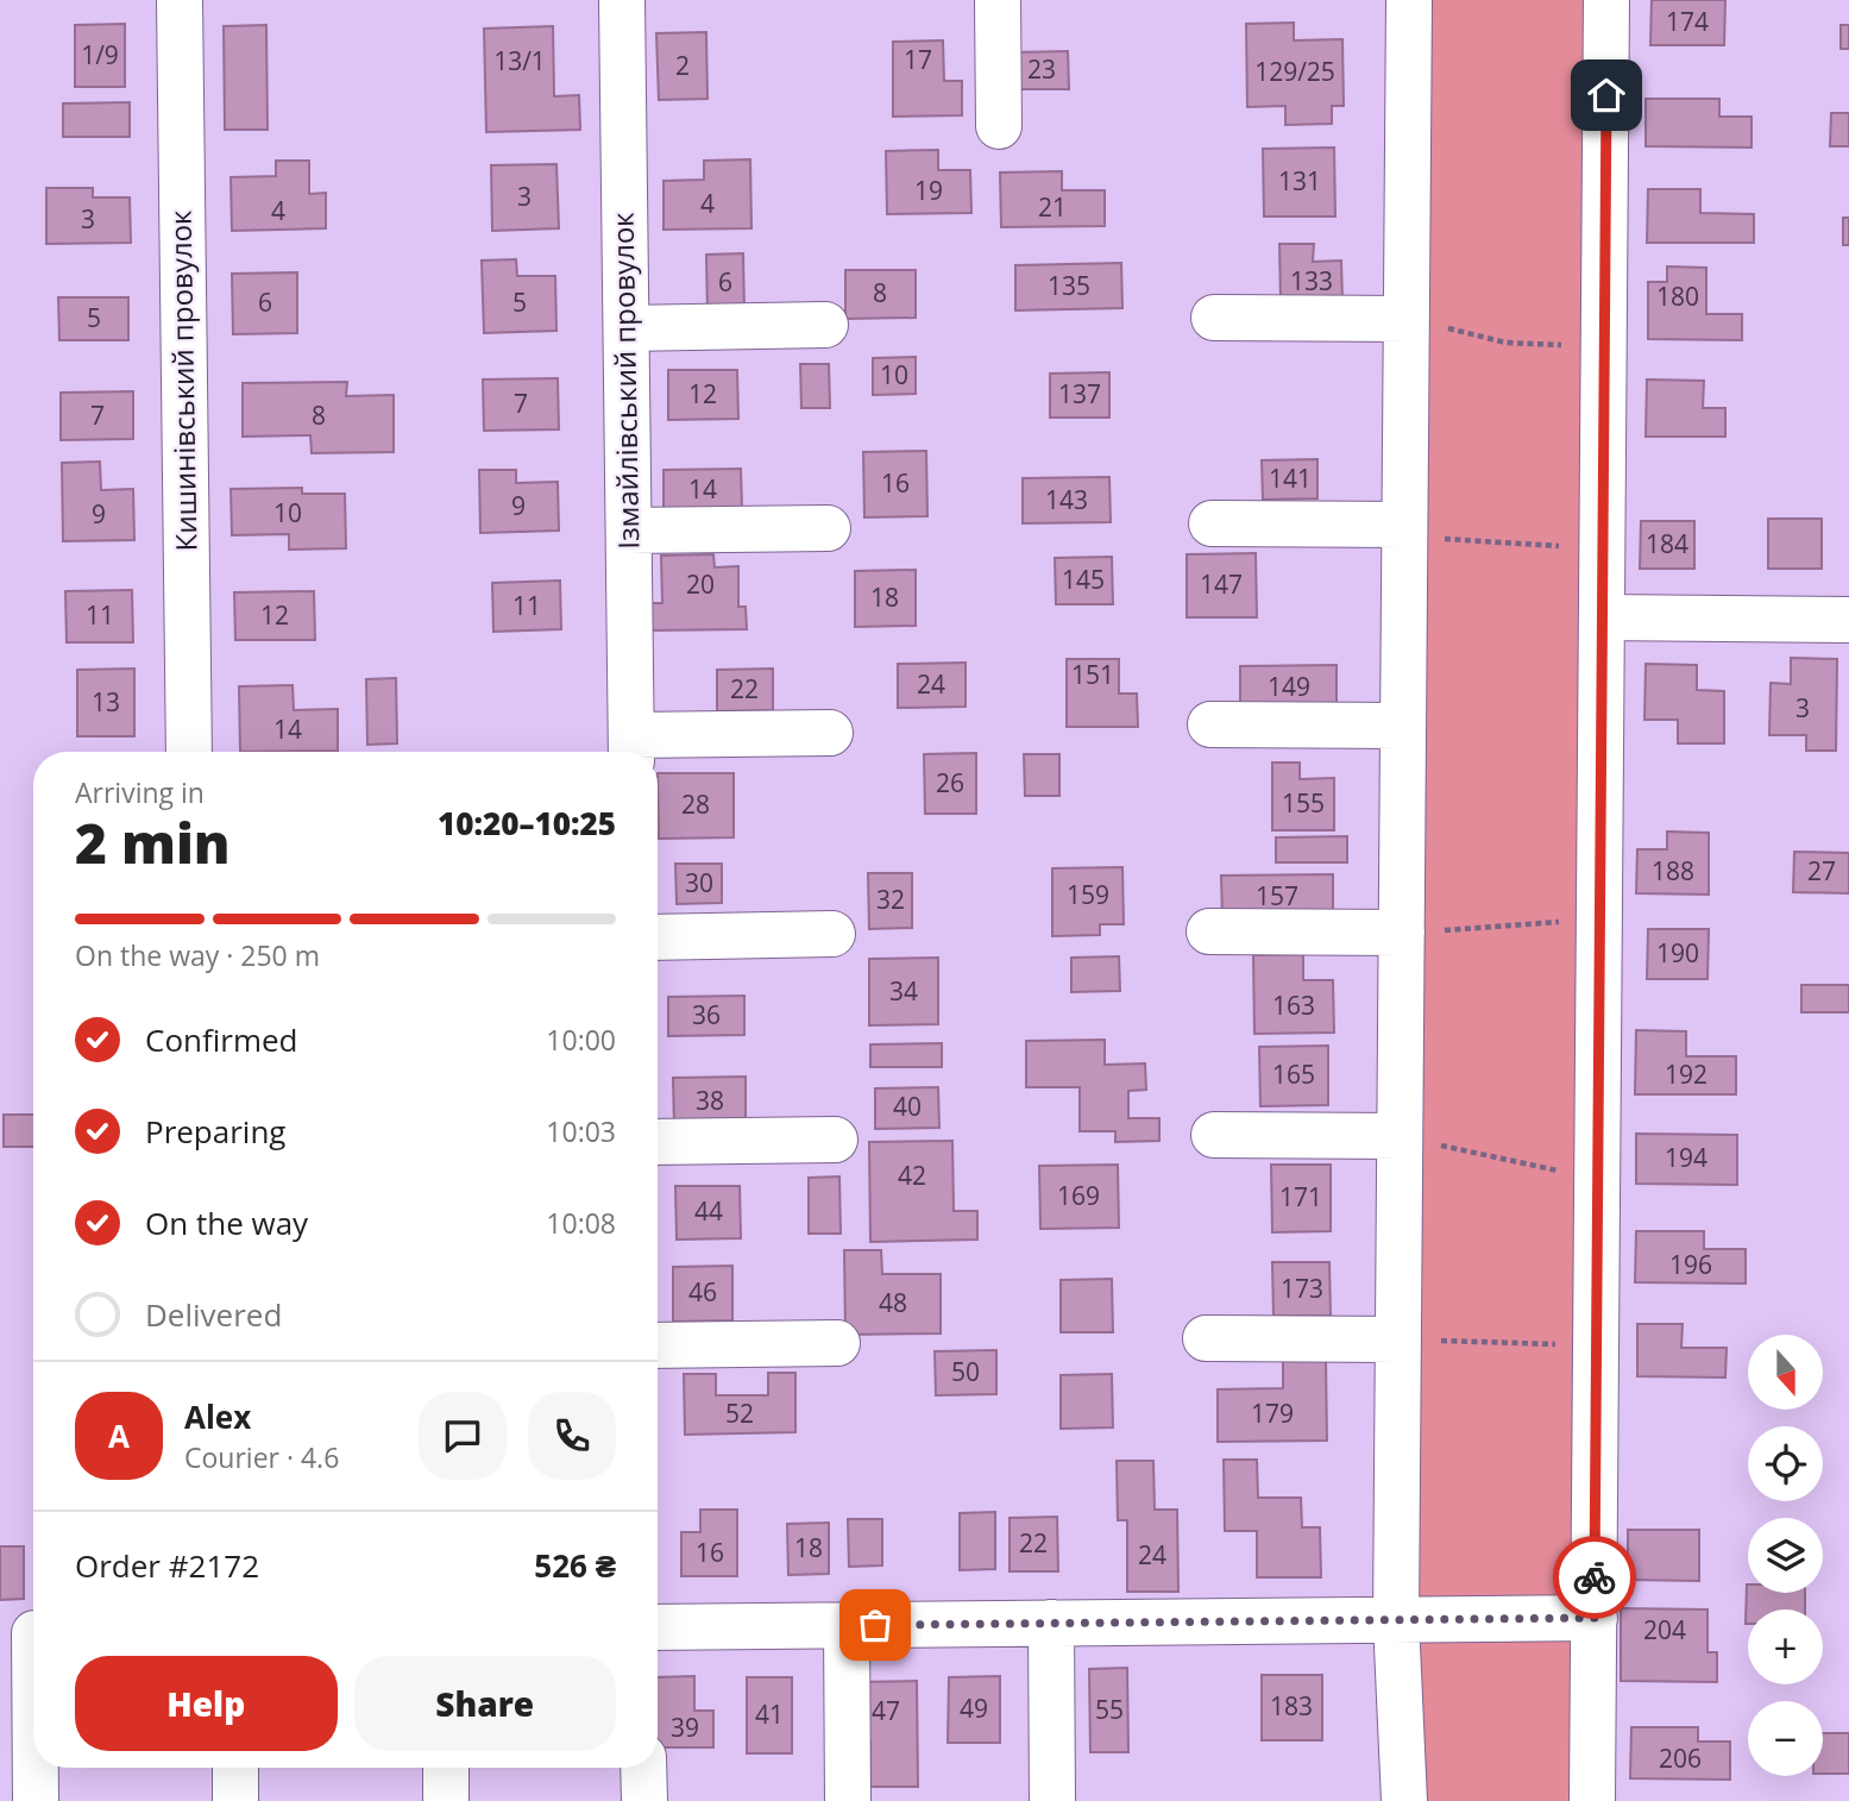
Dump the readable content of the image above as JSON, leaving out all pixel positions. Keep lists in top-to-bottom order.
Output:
{
  "streets": {
    "street": ["Кишинівський провулок", "Ізмайлівський провулок"]
  },
  "house_numbers": [
    "174",
    "1/9",
    "17",
    "13/1",
    "2",
    "23",
    "129/25",
    "131",
    "19",
    "3",
    "4",
    "21",
    "4",
    "3",
    "133",
    "6",
    "135",
    "8",
    "180",
    "6",
    "5",
    "5",
    "10",
    "12",
    "137",
    "7",
    "7",
    "8",
    "141",
    "16",
    "14",
    "143",
    "9",
    "10",
    "9",
    "184",
    "145",
    "20",
    "147",
    "18",
    "11",
    "11",
    "12",
    "151",
    "24",
    "149",
    "22",
    "13",
    "3",
    "14",
    "26",
    "155",
    "28",
    "188",
    "27",
    "30",
    "159",
    "157",
    "32",
    "190",
    "34",
    "163",
    "36",
    "165",
    "192",
    "38",
    "40",
    "194",
    "42",
    "169",
    "171",
    "44",
    "196",
    "173",
    "46",
    "48",
    "50",
    "52",
    "179",
    "22",
    "18",
    "16",
    "24",
    "204",
    "183",
    "49",
    "55",
    "47",
    "41",
    "39",
    "206"
  ],
  "north": "bottom",
  "page": {
    "heading": ["2 min", "Arriving in", "10:20–10:25"],
    "panel": [
      "Alex",
      "Courier · 4.6",
      "Order #2172",
      "526 ₴"
    ],
    "bar": "On the way · 250 m",
    "list": [
      ["Confirmed", "10:00"],
      ["Preparing", "10:03"],
      ["On the way", "10:08"],
      "Delivered"
    ],
    "map_buttons": ["+", "−"],
    "round": "A",
    "buttons": ["Help", "Share"]
  }
}
